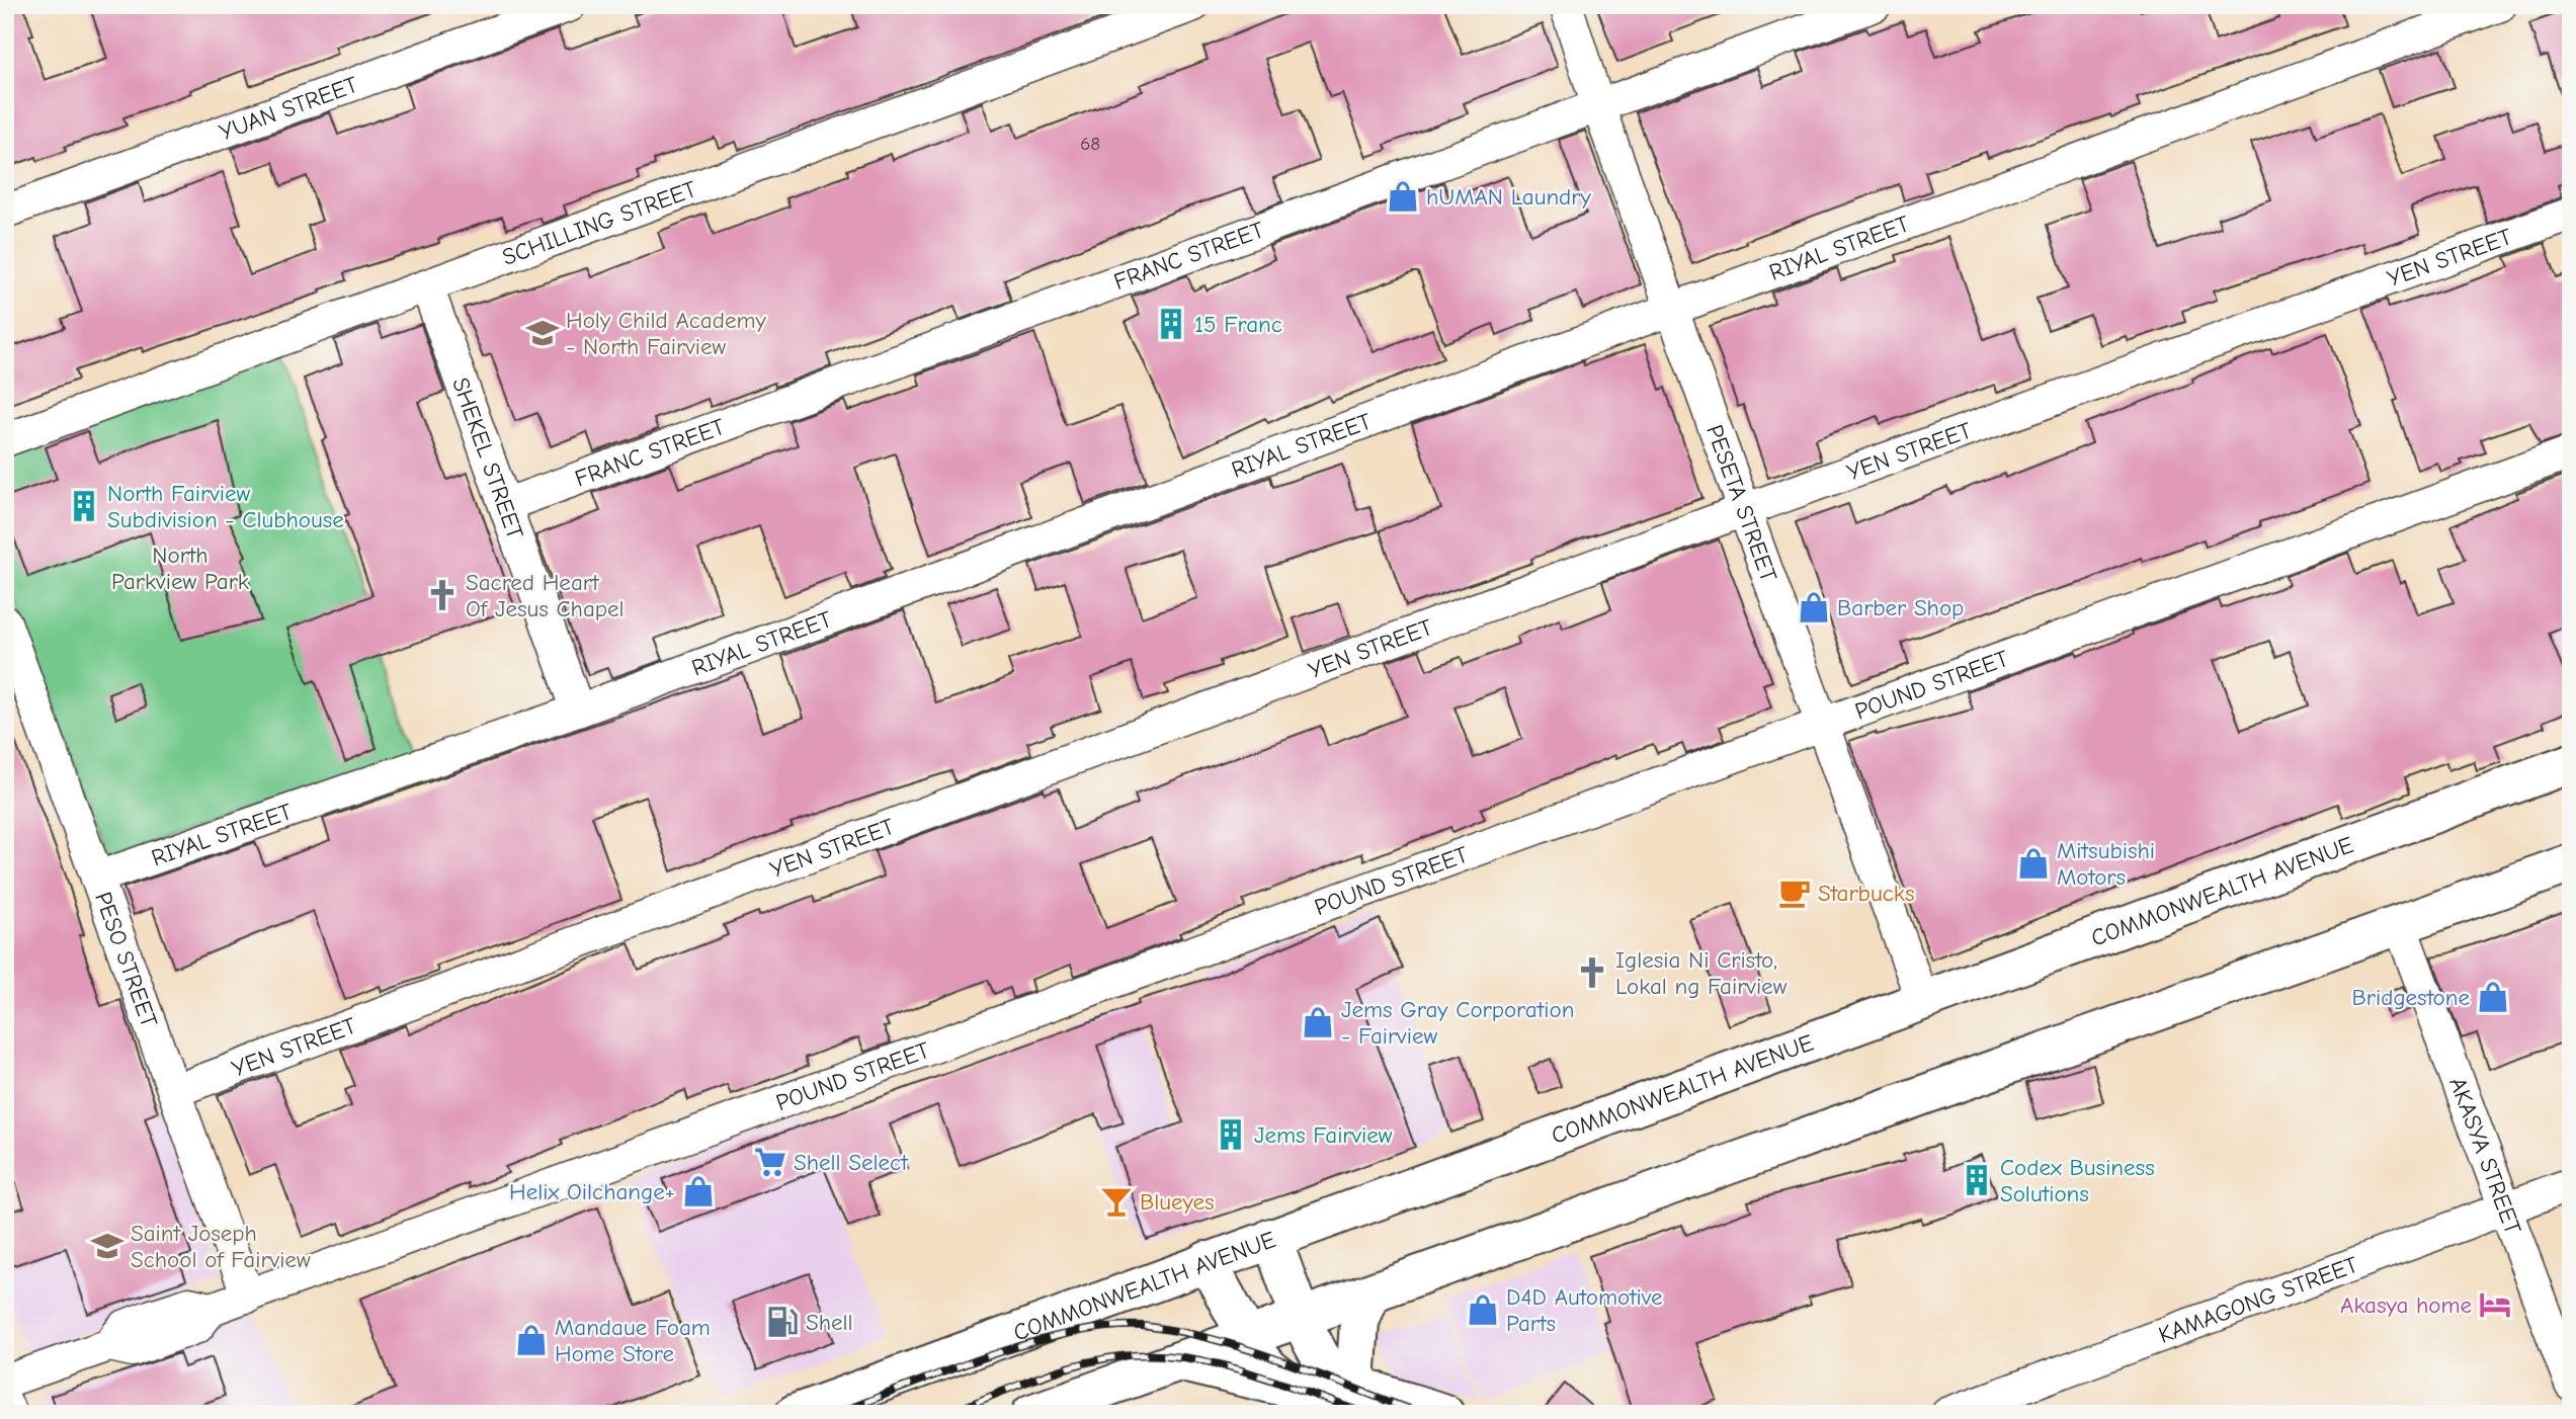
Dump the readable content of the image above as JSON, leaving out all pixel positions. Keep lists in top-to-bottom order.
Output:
{
  "streets": {
    "main road": ["COMMONWEALTH AVENUE"],
    "street": [
      "YUAN STREET",
      "SCHILLING STREET",
      "RIYAL STREET",
      "FRANC STREET",
      "YEN STREET",
      "SHEKEL STREET",
      "PESETA STREET",
      "POUND STREET",
      "PESO STREET",
      "AKASYA STREET",
      "KAMAGONG STREET"
    ]
  },
  "crossings": [
    ["SCHILLING STREET", "SHEKEL STREET"],
    ["RIYAL STREET", "SHEKEL STREET"],
    ["RIYAL STREET", "PESETA STREET"],
    ["RIYAL STREET", "PESO STREET"],
    ["FRANC STREET", "SHEKEL STREET"],
    ["FRANC STREET", "PESETA STREET"],
    ["YEN STREET", "PESETA STREET"],
    ["YEN STREET", "PESO STREET"],
    ["PESETA STREET", "POUND STREET"],
    ["PESETA STREET", "COMMONWEALTH AVENUE"],
    ["POUND STREET", "PESO STREET"],
    ["AKASYA STREET", "KAMAGONG STREET"]
  ],
  "parks": ["North Parkview Park"],
  "places": {
    "shop": [
      "hUMAN Laundry",
      "Barber Shop",
      "Mitsubishi Motors",
      "Bridgestone",
      "Jems Gray Corporation - Fairview",
      "Helix Oilchange+",
      "D4D Automotive Parts",
      "Mandaue Foam Home Store"
    ],
    "building": [
      "15 Franc",
      "North Fairview Subdivision - Clubhouse",
      "Jems Fairview",
      "Codex Business Solutions"
    ],
    "school or university": ["Holy Child Academy - North Fairview", "Saint Joseph School of Fairview"],
    "church": ["Sacred Heart Of Jesus Chapel", "Iglesia Ni Cristo, Lokal ng Fairview"],
    "cafe": ["Starbucks"],
    "supermarket": ["Shell Select"],
    "bar": ["Blueyes"],
    "hotel": ["Akasya home"],
    "fuel station": ["Shell"]
  },
  "house_numbers": ["68"]
}
